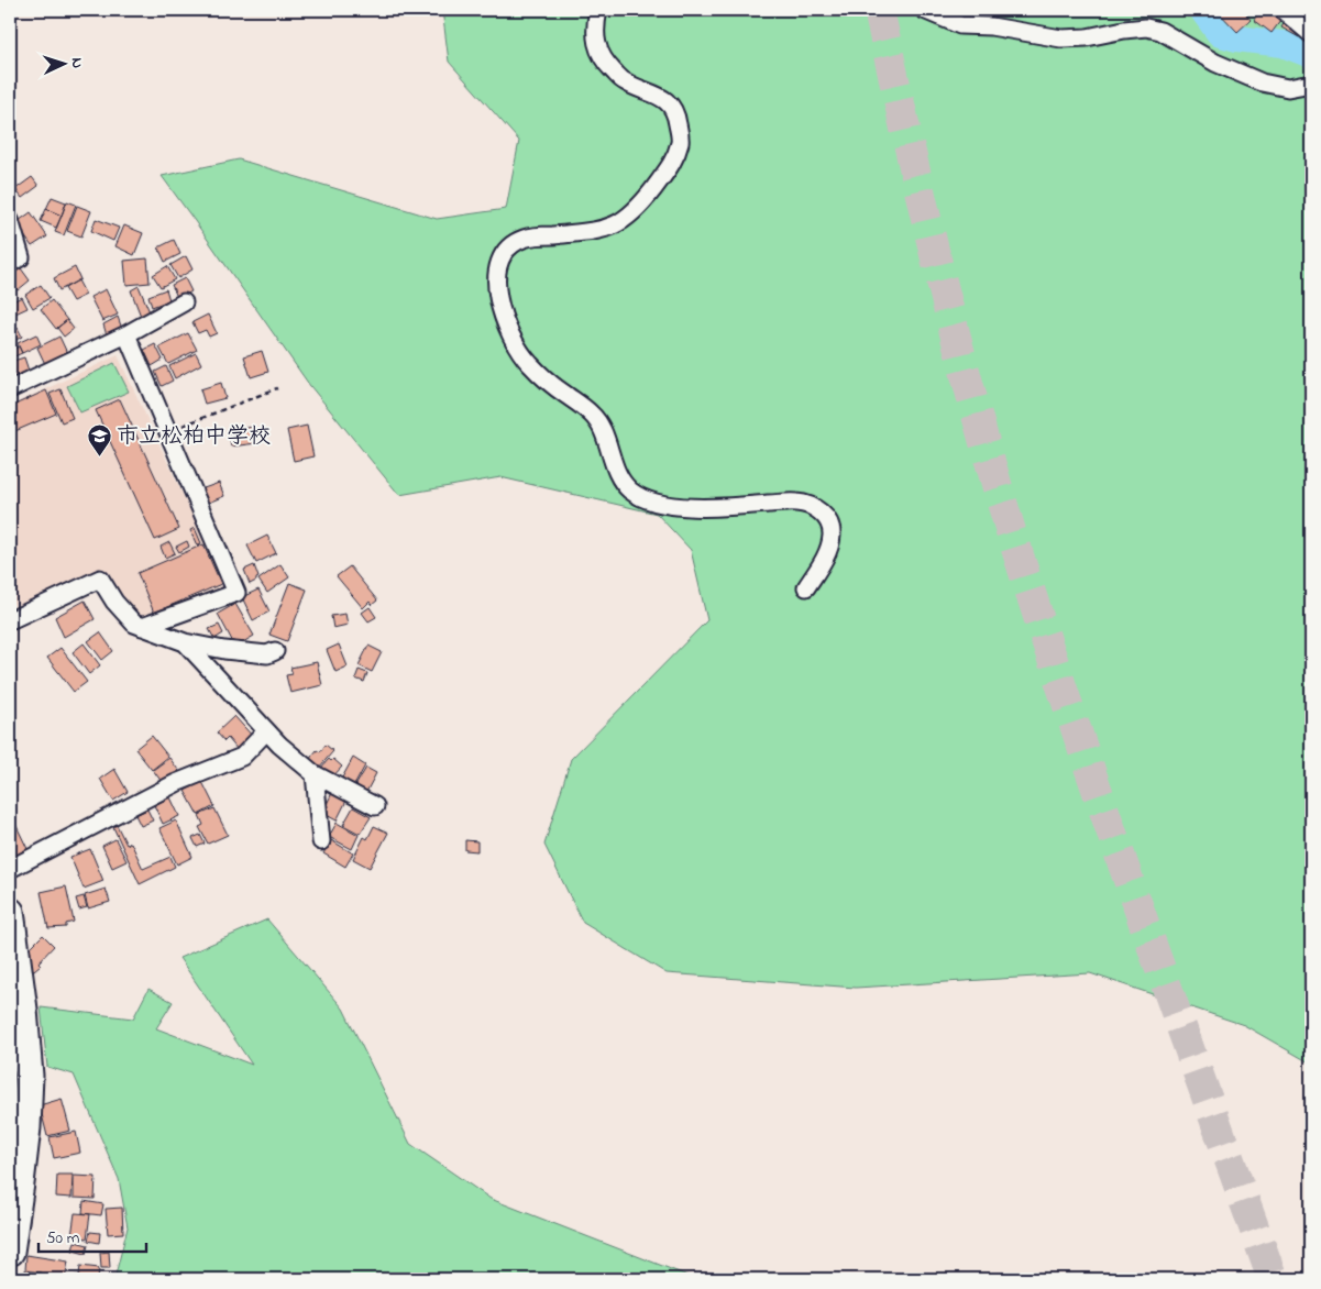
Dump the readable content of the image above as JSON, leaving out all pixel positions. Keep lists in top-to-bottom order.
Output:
{
  "places": {
    "school or university": ["市立松柏中学校"]
  },
  "scale_bar": "50 m",
  "north": "right"
}
